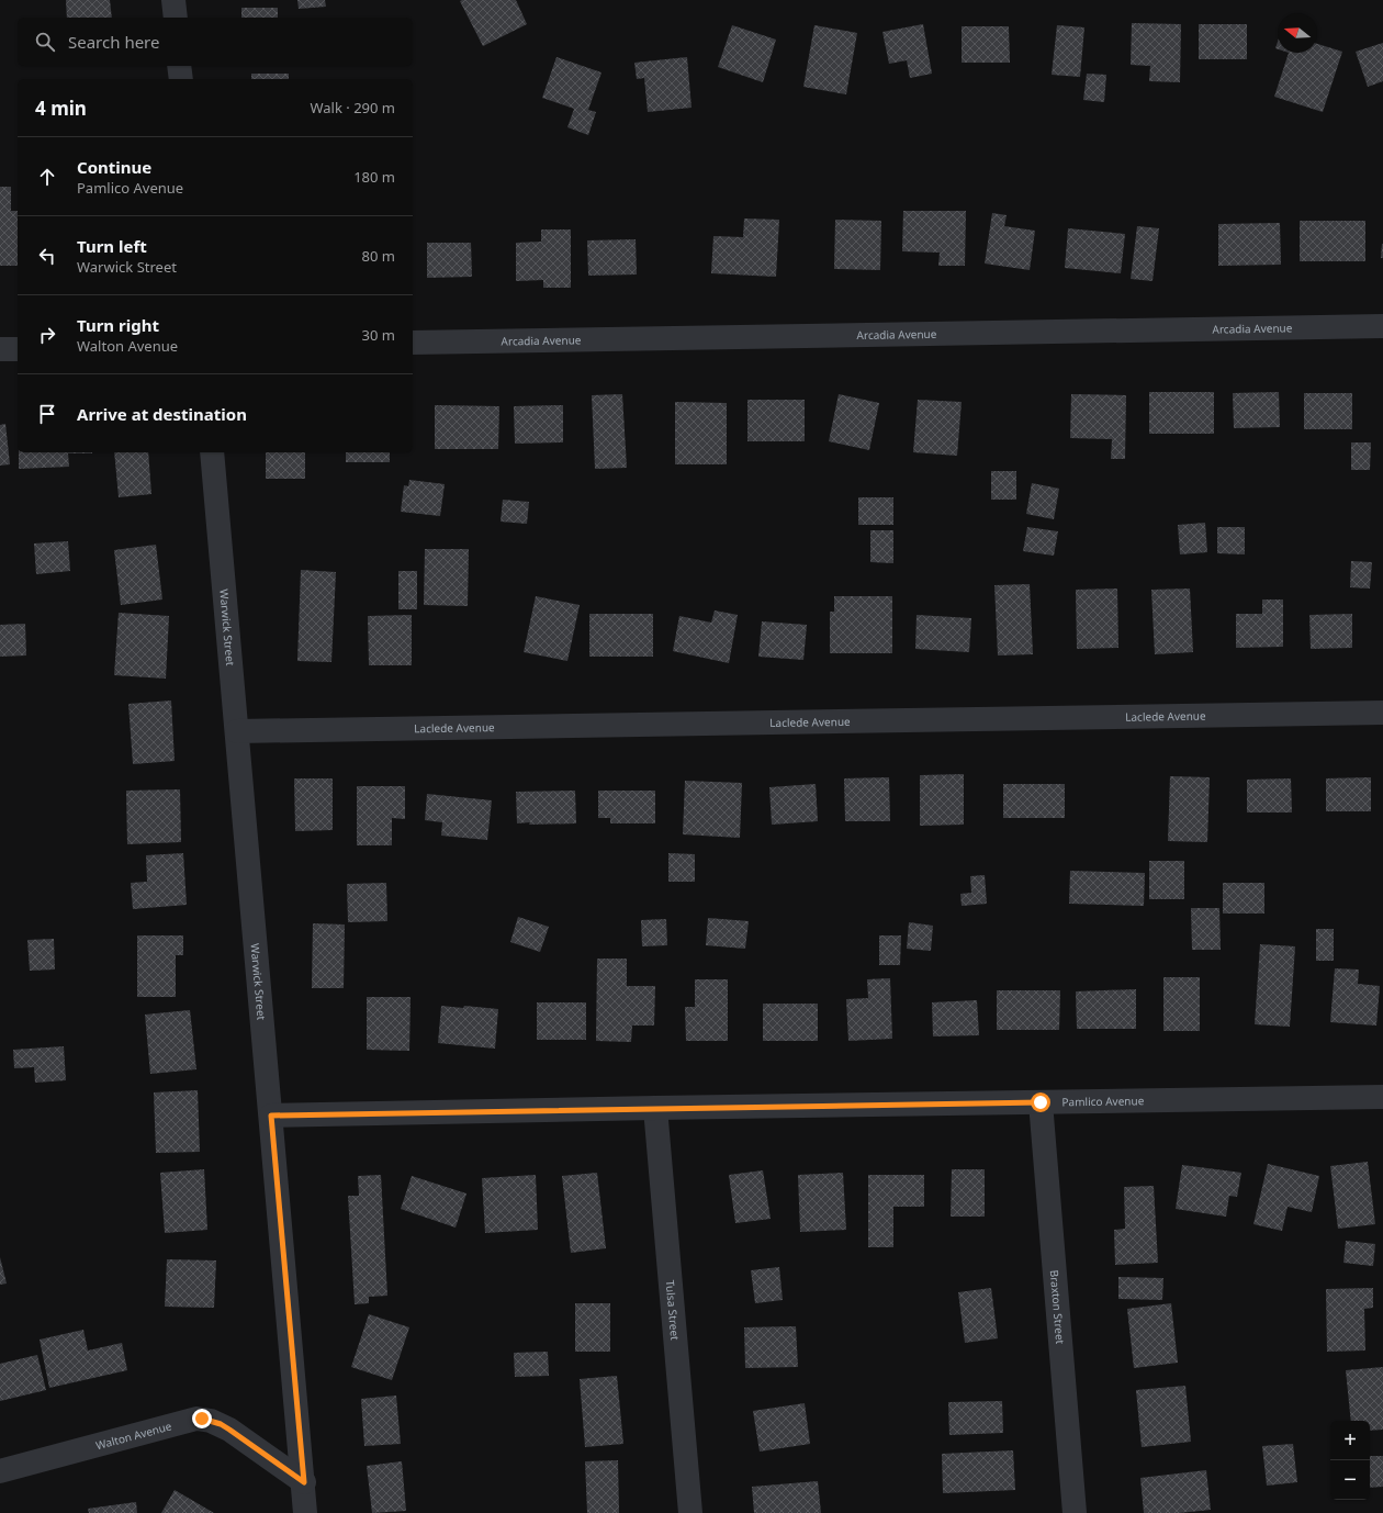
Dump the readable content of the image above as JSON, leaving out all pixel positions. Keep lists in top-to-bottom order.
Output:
{
  "streets": {
    "street": [
      "Arcadia Avenue",
      "Warwick Street",
      "Laclede Avenue",
      "Pamlico Avenue",
      "Braxton Street",
      "Tulsa Street",
      "Walton Avenue"
    ]
  },
  "crossings": [
    ["Warwick Street", "Laclede Avenue"],
    ["Warwick Street", "Pamlico Avenue"],
    ["Warwick Street", "Walton Avenue"],
    ["Pamlico Avenue", "Braxton Street"],
    ["Pamlico Avenue", "Tulsa Street"]
  ],
  "north": "left",
  "page": {
    "search": "Search here",
    "heading": ["4 min", "Walk · 290 m"],
    "list": [
      ["Continue", "Pamlico Avenue", "180 m"],
      ["Turn left", "Warwick Street", "80 m"],
      ["Turn right", "Walton Avenue", "30 m"],
      "Arrive at destination"
    ],
    "map_buttons": ["+", "−"]
  }
}
